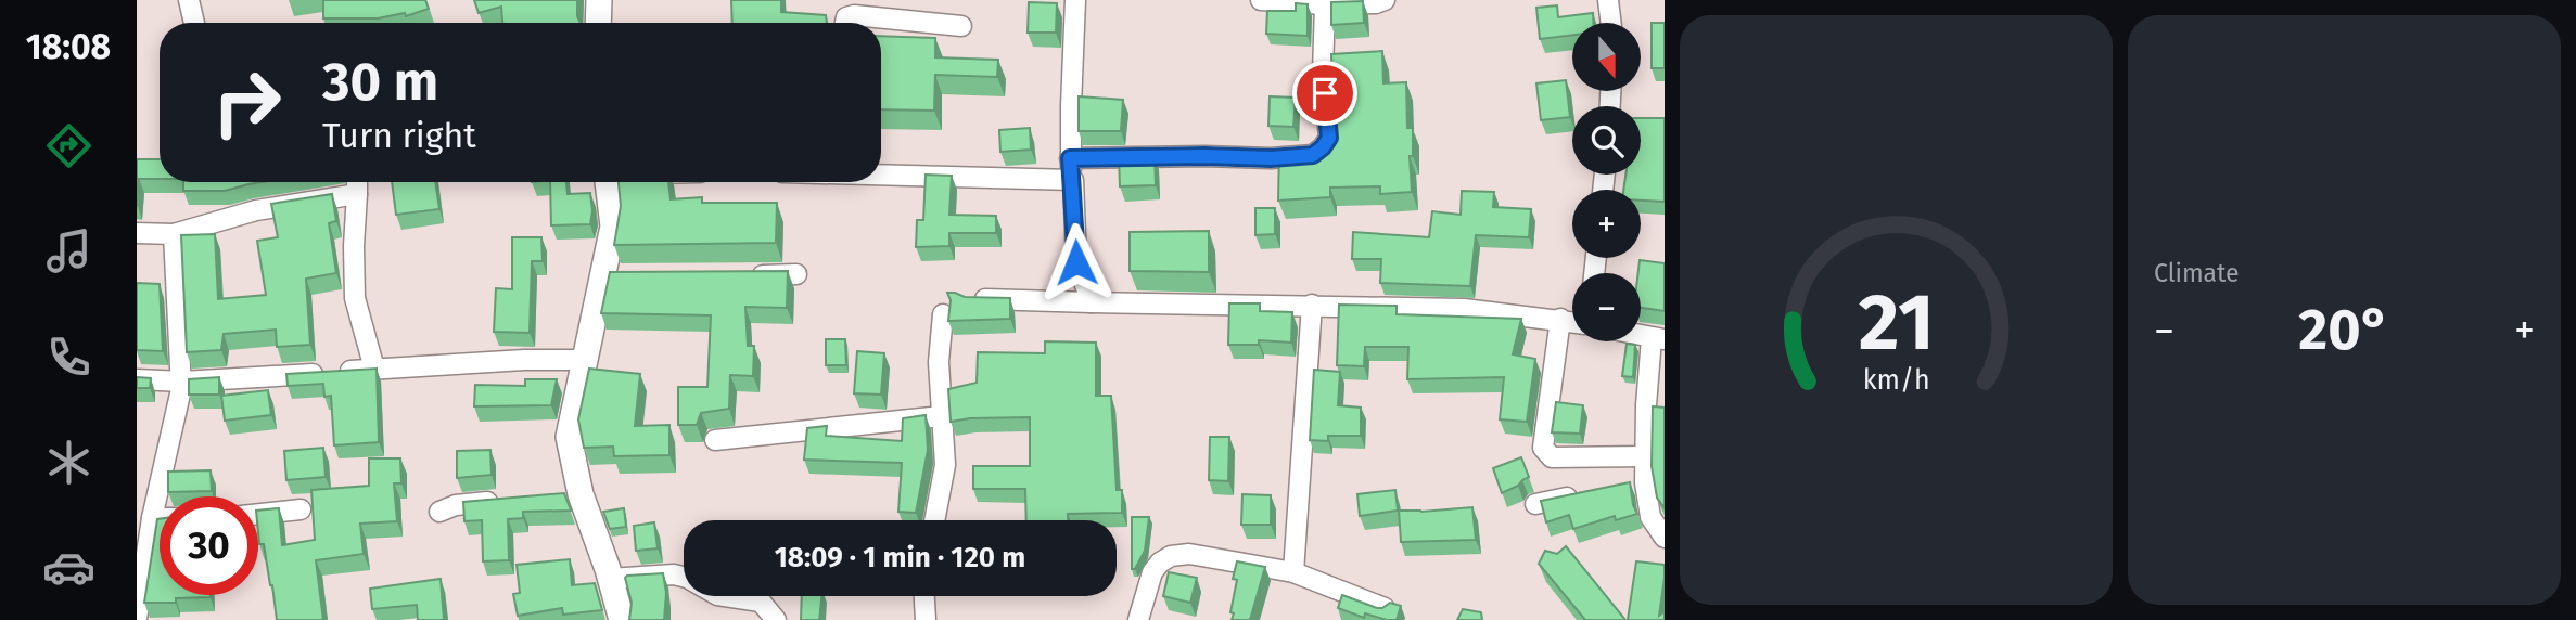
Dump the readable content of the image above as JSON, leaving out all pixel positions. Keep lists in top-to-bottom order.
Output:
{
  "north": "bottom",
  "page": {
    "tabs": "18:08",
    "tile": "Climate",
    "map_buttons": ["+", "−"],
    "turn": ["30 m", "Turn right"],
    "heat": ["−", "20°", "+"],
    "limit": "30",
    "trip": "18:09 · 1 min · 120 m",
    "gauge": ["21", "km/h"]
  }
}
